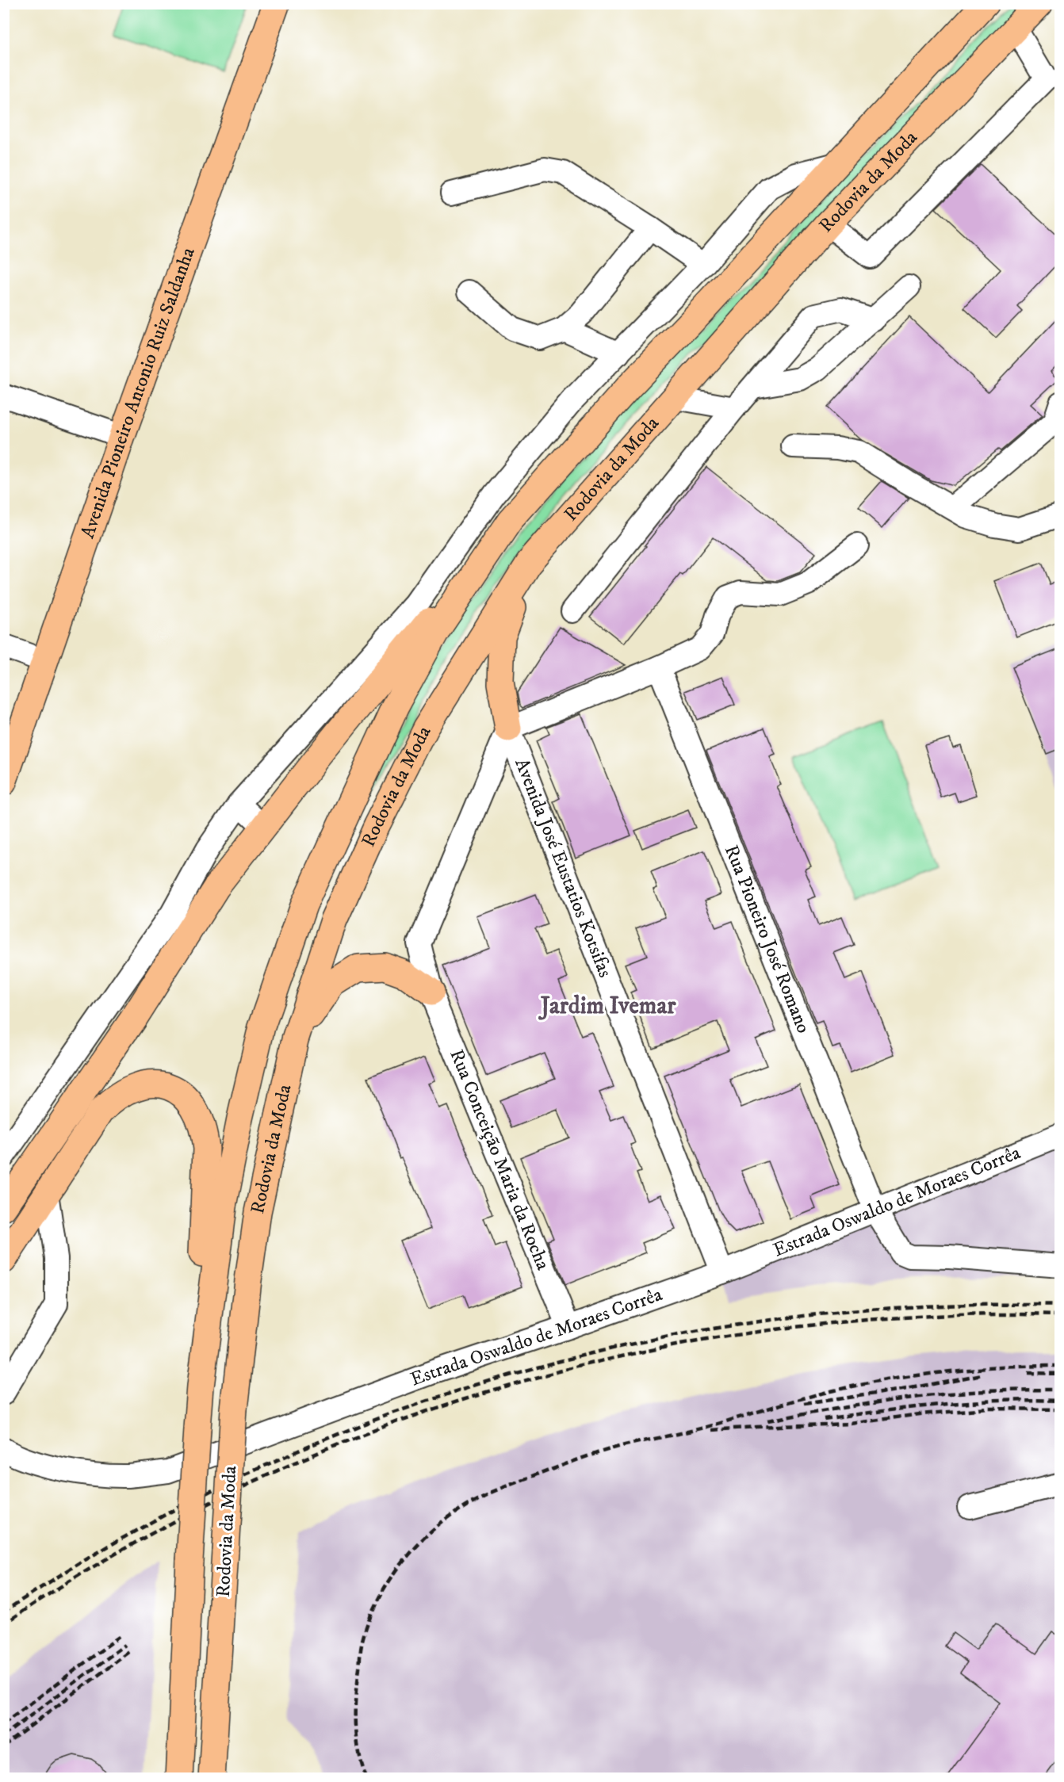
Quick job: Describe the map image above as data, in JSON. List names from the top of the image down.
{
  "streets": {
    "main road": ["Rodovia da Moda", "Avenida Pioneiro Antonio Ruiz Saldanha"],
    "street": [
      "Avenida José Eustatios Kotsifas",
      "Rua Pioneiro José Romano",
      "Rua Conceição Maria da Rocha",
      "Estrada Oswaldo de Moraes Corrêa"
    ]
  },
  "crossings": [
    ["Avenida José Eustatios Kotsifas", "Rua Conceição Maria da Rocha"],
    ["Avenida José Eustatios Kotsifas", "Estrada Oswaldo de Moraes Corrêa"],
    ["Rua Pioneiro José Romano", "Estrada Oswaldo de Moraes Corrêa"],
    ["Rua Conceição Maria da Rocha", "Estrada Oswaldo de Moraes Corrêa"]
  ],
  "districts": ["Jardim Ivemar"]
}
